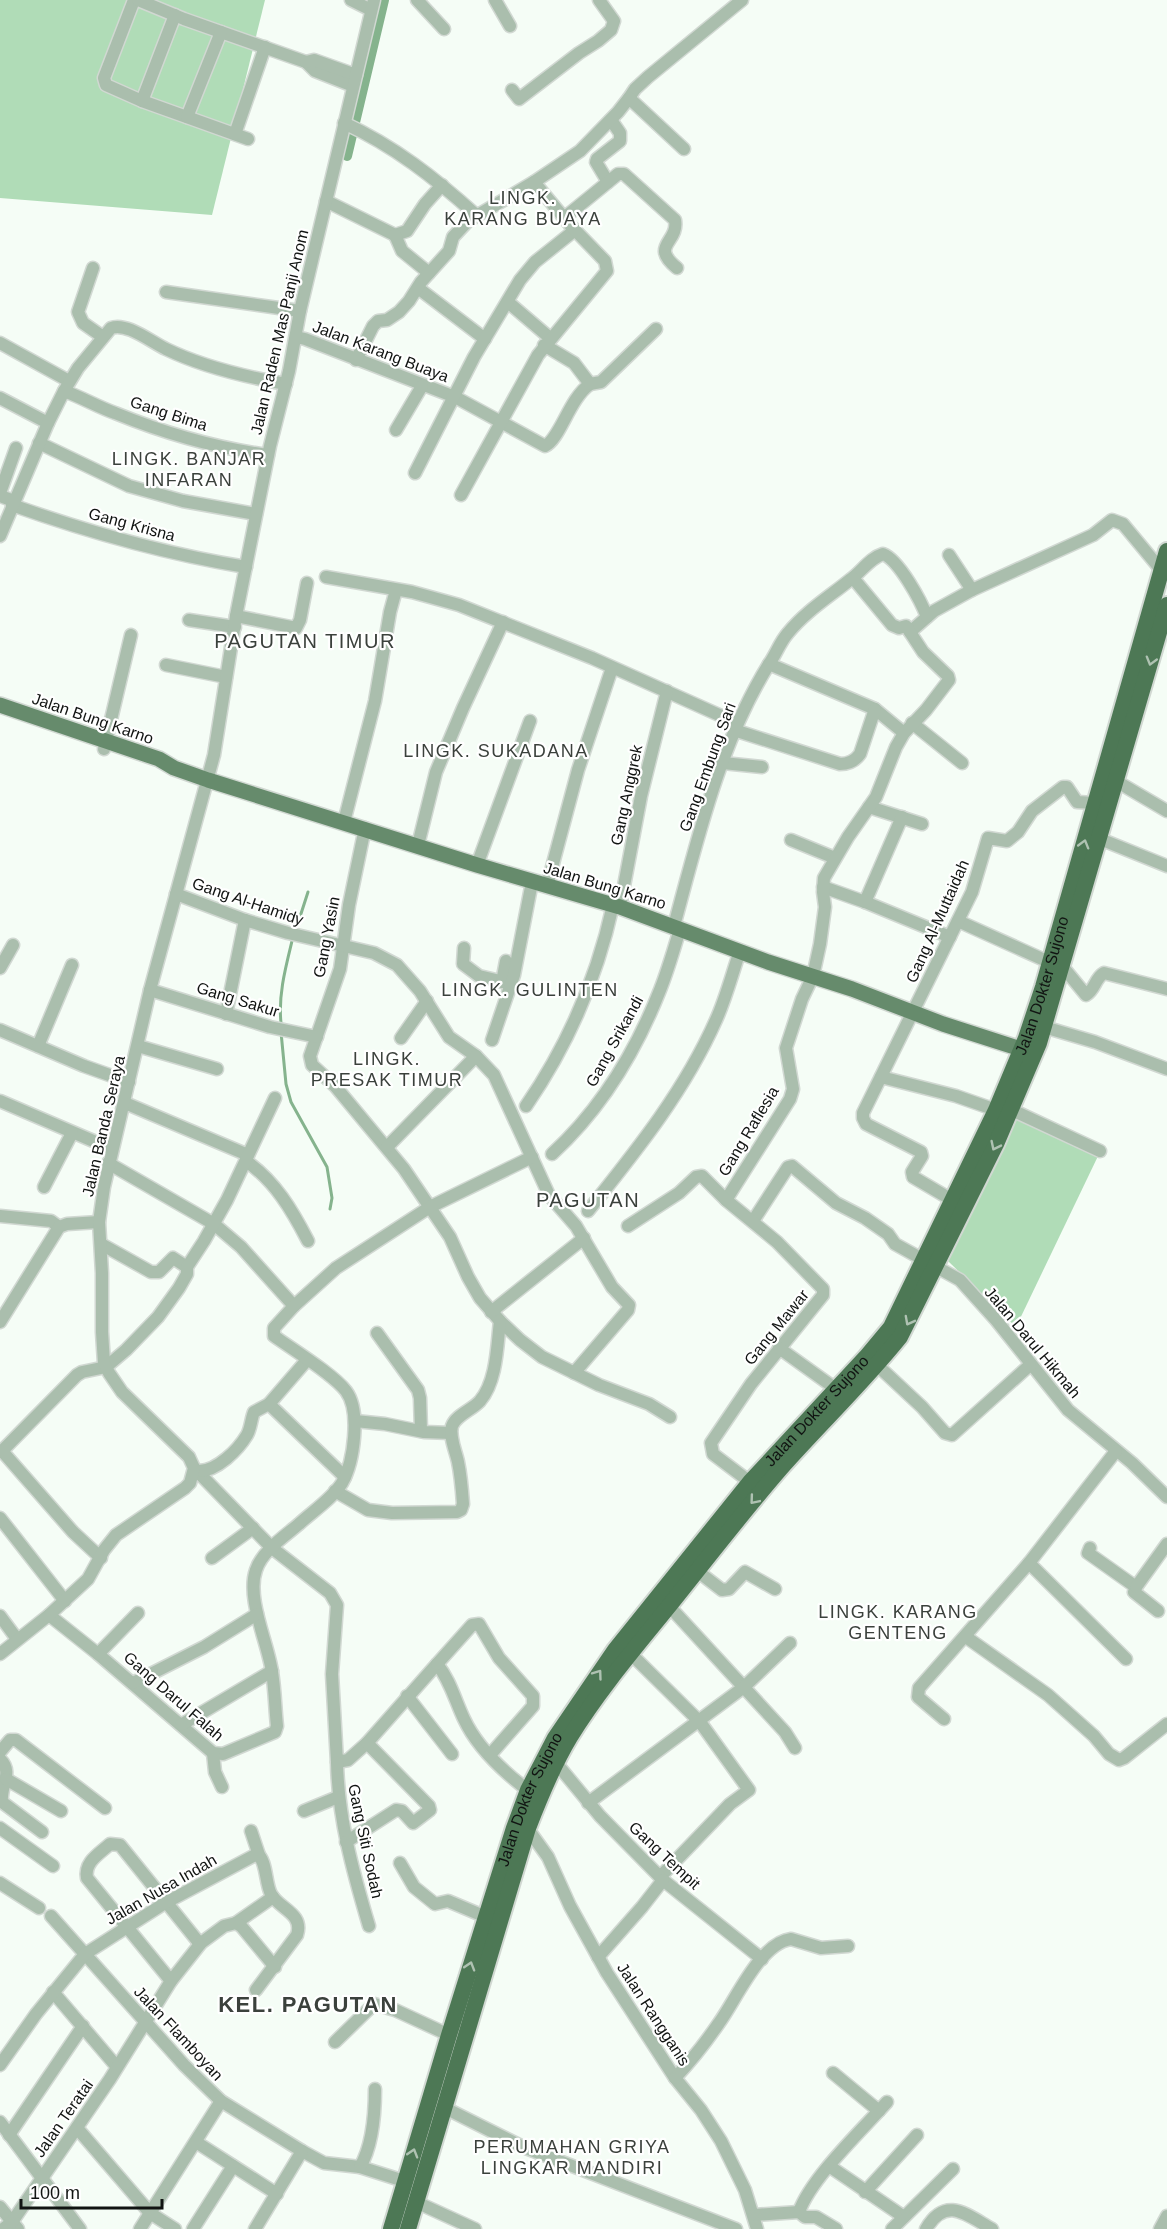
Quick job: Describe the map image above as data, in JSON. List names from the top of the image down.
{
  "streets": {
    "highway": ["Jalan Dokter Sujono"],
    "main road": ["Jalan Bung Karno"],
    "street": [
      "Jalan Raden Mas Panji Anom",
      "Jalan Karang Buaya",
      "Gang Bima",
      "Gang Krisna",
      "Gang Embung Sari",
      "Gang Anggrek",
      "Gang Al-Hamidy",
      "Gang Al-Muttaidah",
      "Gang Yasin",
      "Gang Sakur",
      "Gang Srikandi",
      "Jalan Banda Seraya",
      "Gang Raflesia",
      "Gang Mawar",
      "Jalan Darul Hikmah",
      "Gang Darul Falah",
      "Gang Siti Sodah",
      "Gang Tempit",
      "Jalan Nusa Indah",
      "Jalan Rangganis",
      "Jalan Flamboyan",
      "Jalan Teratai"
    ]
  },
  "crossings": [
    ["Jalan Raden Mas Panji Anom", "Jalan Karang Buaya"],
    ["Jalan Raden Mas Panji Anom", "Gang Bima"],
    ["Jalan Raden Mas Panji Anom", "Gang Krisna"],
    ["Jalan Raden Mas Panji Anom", "Jalan Bung Karno"],
    ["Jalan Raden Mas Panji Anom", "Jalan Banda Seraya"],
    ["Jalan Bung Karno", "Gang Embung Sari"],
    ["Jalan Bung Karno", "Gang Anggrek"],
    ["Jalan Bung Karno", "Gang Al-Muttaidah"],
    ["Jalan Bung Karno", "Gang Yasin"],
    ["Jalan Bung Karno", "Jalan Dokter Sujono"],
    ["Jalan Bung Karno", "Gang Srikandi"],
    ["Jalan Bung Karno", "Jalan Banda Seraya"],
    ["Jalan Bung Karno", "Gang Raflesia"],
    ["Gang Embung Sari", "Gang Srikandi"],
    ["Gang Al-Hamidy", "Gang Yasin"],
    ["Gang Al-Hamidy", "Jalan Banda Seraya"],
    ["Gang Al-Muttaidah", "Jalan Dokter Sujono"],
    ["Gang Yasin", "Gang Sakur"],
    ["Jalan Dokter Sujono", "Gang Mawar"],
    ["Jalan Dokter Sujono", "Jalan Darul Hikmah"],
    ["Jalan Dokter Sujono", "Jalan Rangganis"],
    ["Jalan Dokter Sujono", "Jalan Flamboyan"],
    ["Gang Sakur", "Jalan Banda Seraya"],
    ["Jalan Banda Seraya", "Gang Darul Falah"],
    ["Jalan Banda Seraya", "Gang Siti Sodah"],
    ["Gang Raflesia", "Gang Mawar"],
    ["Gang Mawar", "Jalan Darul Hikmah"],
    ["Jalan Nusa Indah", "Jalan Flamboyan"],
    ["Jalan Flamboyan", "Jalan Teratai"]
  ],
  "districts": [
    "LINGK. KARANG BUAYA",
    "LINGK. BANJAR INFARAN",
    "PAGUTAN TIMUR",
    "LINGK. SUKADANA",
    "LINGK. GULINTEN",
    "LINGK. PRESAK TIMUR",
    "PAGUTAN",
    "LINGK. KARANG GENTENG",
    "KEL. PAGUTAN",
    "PERUMAHAN GRIYA LINGKAR MANDIRI"
  ],
  "scale_bar": "100 m"
}
